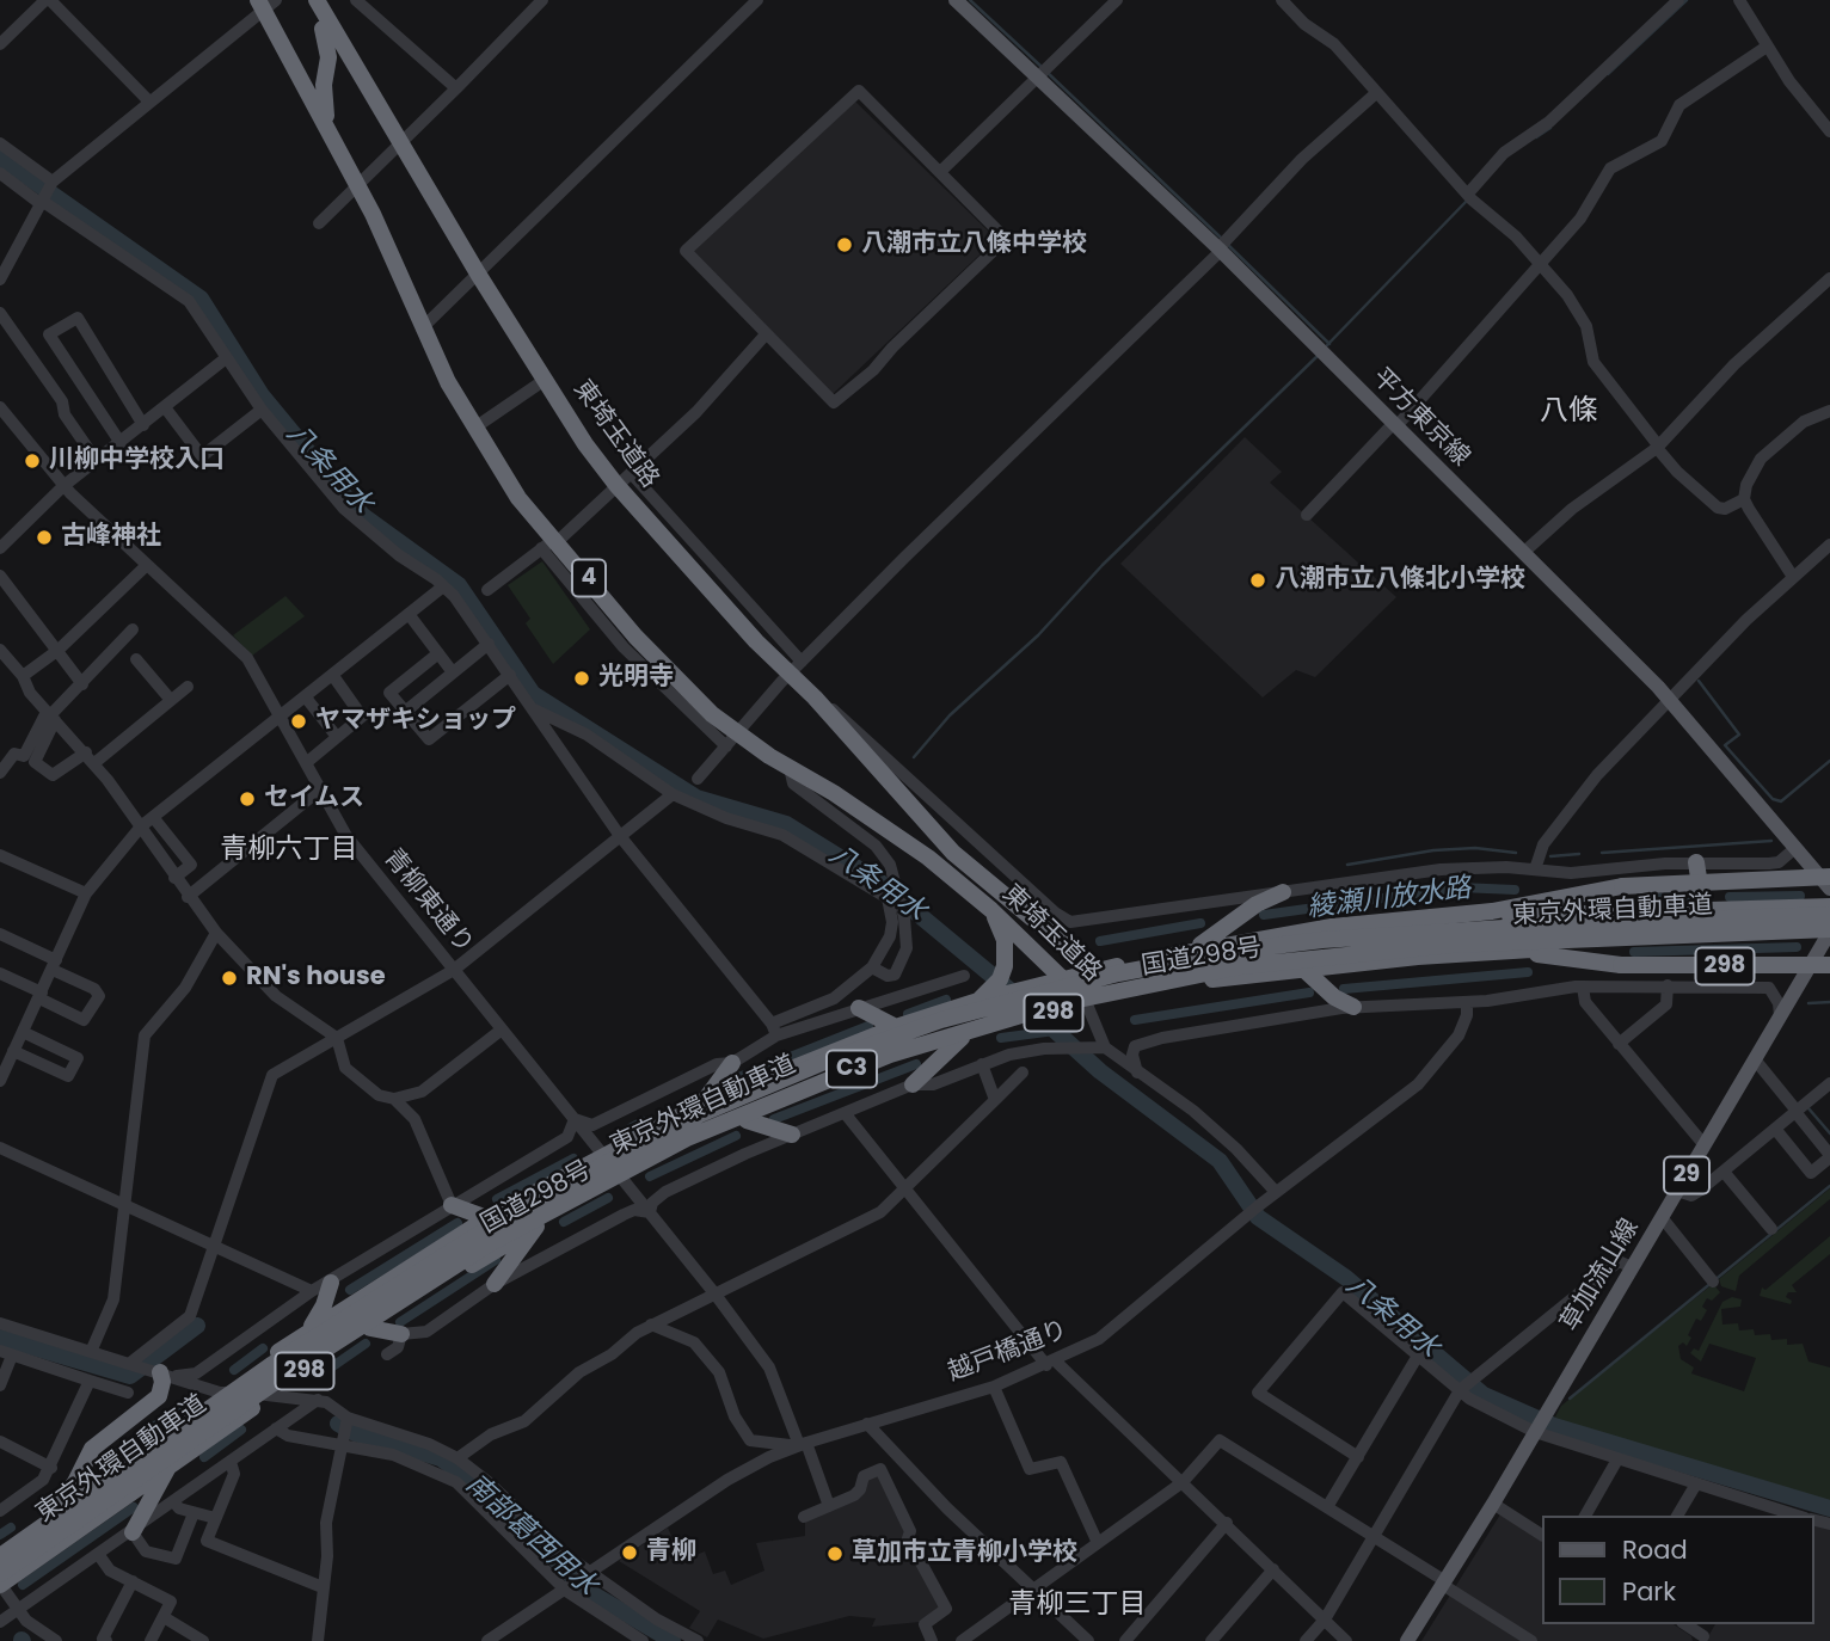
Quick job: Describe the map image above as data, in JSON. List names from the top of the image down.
{
  "streets": {
    "highway": [
      "東埼玉道路",
      "4",
      "東京外環自動車道",
      "国道298号",
      "298",
      "C3"
    ],
    "main road": ["平方東京線", "29", "草加流山線"],
    "street": ["青柳東通り", "越戸橋通り"]
  },
  "crossings": [
    ["東埼玉道路", "4"],
    ["東埼玉道路", "国道298号"],
    ["青柳東通り", "国道298号"],
    ["青柳東通り", "越戸橋通り"],
    ["東京外環自動車道", "国道298号"],
    ["東京外環自動車道", "草加流山線"],
    ["国道298号", "草加流山線"]
  ],
  "districts": ["八條", "青柳六丁目", "青柳三丁目"],
  "water": ["八条用水", "綾瀬川放水路", "南部葛西用水"],
  "places": [
    "八潮市立八條中学校",
    "川柳中学校入口",
    "古峰神社",
    "八潮市立八條北小学校",
    "光明寺",
    "ヤマザキショップ",
    "セイムス",
    "RN's house",
    "青柳",
    "草加市立青柳小学校"
  ],
  "legend": ["Road", "Park"]
}
